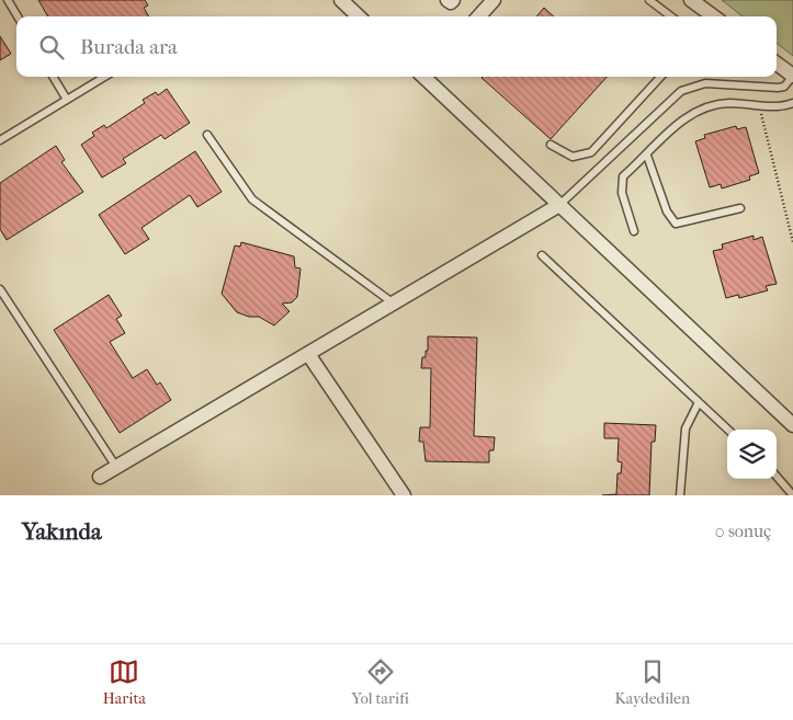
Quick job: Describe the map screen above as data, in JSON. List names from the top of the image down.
{
  "page": {
    "search": "Burada ara",
    "heading": ["Yakında", "0 sonuç"],
    "nav": ["Harita", "Yol tarifi", "Kaydedilen"]
  }
}
